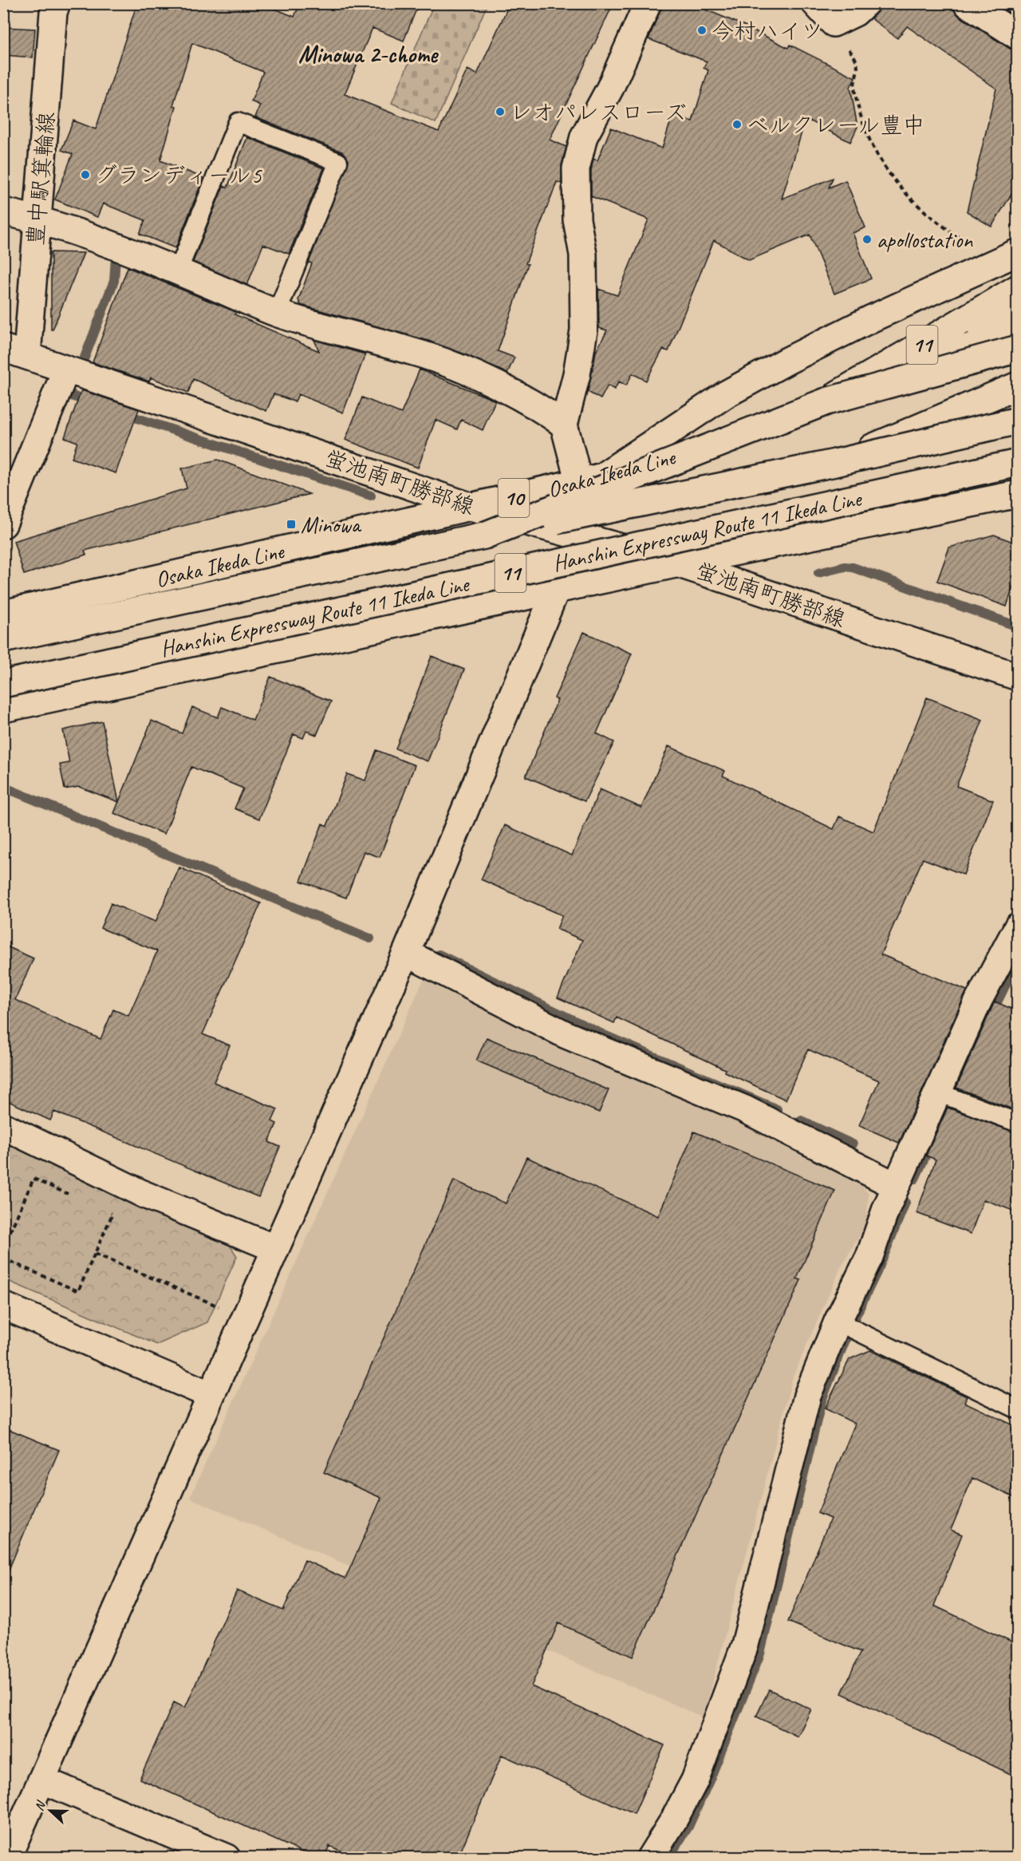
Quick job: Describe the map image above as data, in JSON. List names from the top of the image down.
{
  "streets": {
    "main road": [
      "豊中駅箕輪線",
      "11",
      "Osaka Ikeda Line",
      "蛍池南町勝部線",
      "10",
      "Hanshin Expressway Route 11 Ikeda Line"
    ]
  },
  "crossings": [
    ["豊中駅箕輪線", "蛍池南町勝部線"],
    ["11", "Hanshin Expressway Route 11 Ikeda Line"],
    ["Osaka Ikeda Line", "蛍池南町勝部線"]
  ],
  "districts": ["Minowa 2-chome"],
  "places": {
    "other": [
      "今村ハイツ",
      "レオパレスローズ",
      "ベルクレール豊中",
      "グランディール5",
      "apollostation"
    ],
    "transit": ["Minowa"]
  },
  "north": "left"
}
